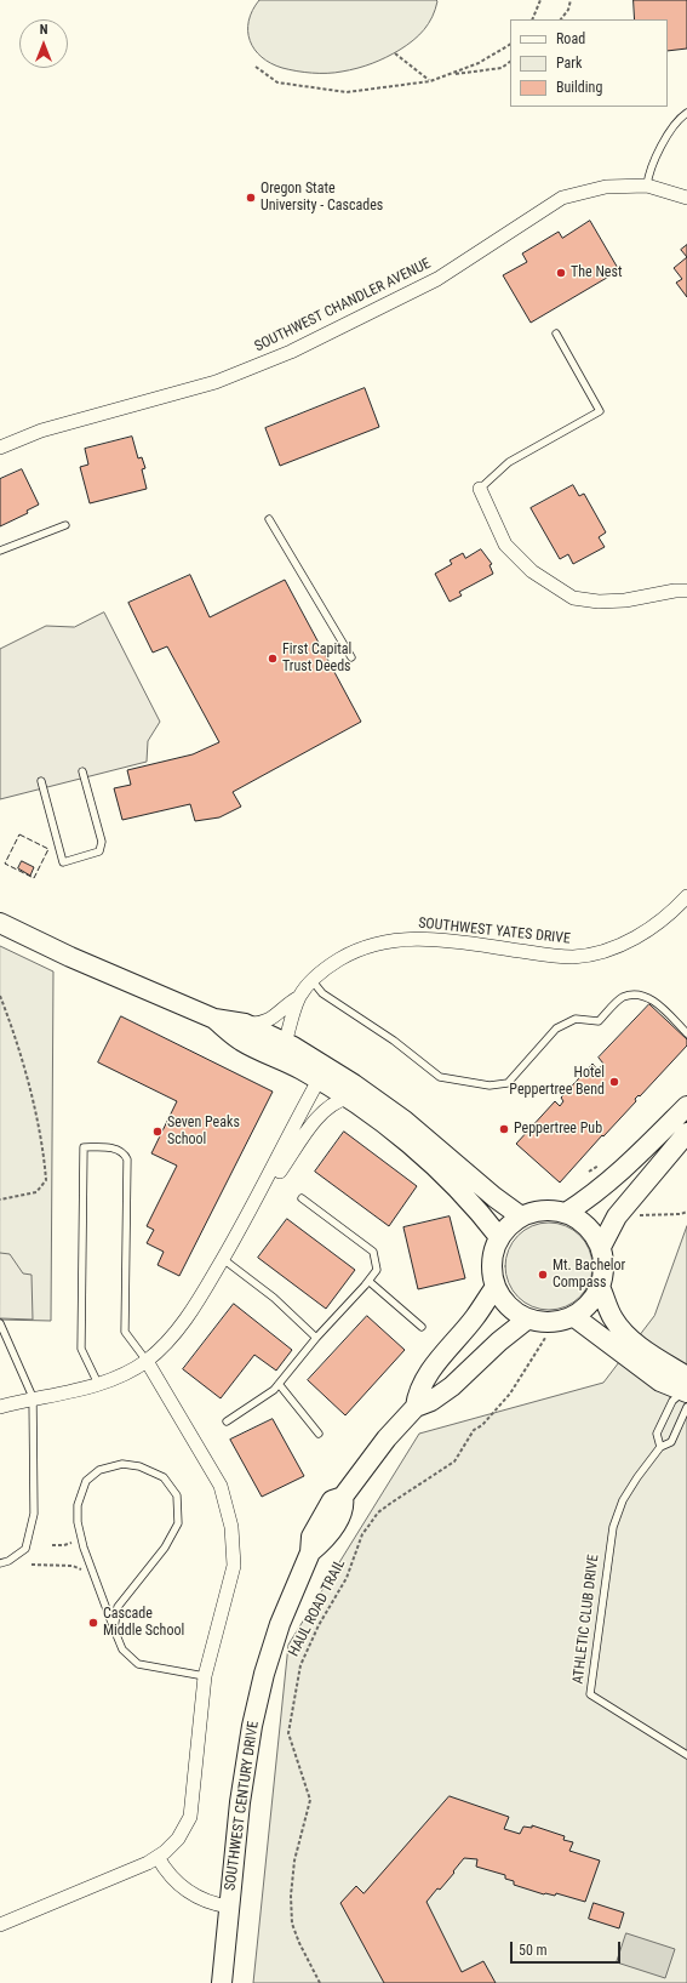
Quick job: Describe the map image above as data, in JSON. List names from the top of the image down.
{
  "streets": {
    "main road": ["SOUTHWEST CENTURY DRIVE"],
    "street": ["SOUTHWEST CHANDLER AVENUE", "SOUTHWEST YATES DRIVE"],
    "lane": ["ATHLETIC CLUB DRIVE"],
    "path": ["HAUL ROAD TRAIL"]
  },
  "places": [
    "Oregon State University - Cascades",
    "The Nest",
    "First Capital Trust Deeds",
    "Hotel Peppertree Bend",
    "Peppertree Pub",
    "Seven Peaks School",
    "Mt. Bachelor Compass",
    "Cascade Middle School"
  ],
  "legend": ["Road", "Park", "Building"],
  "scale_bar": "50 m",
  "north": "top"
}
